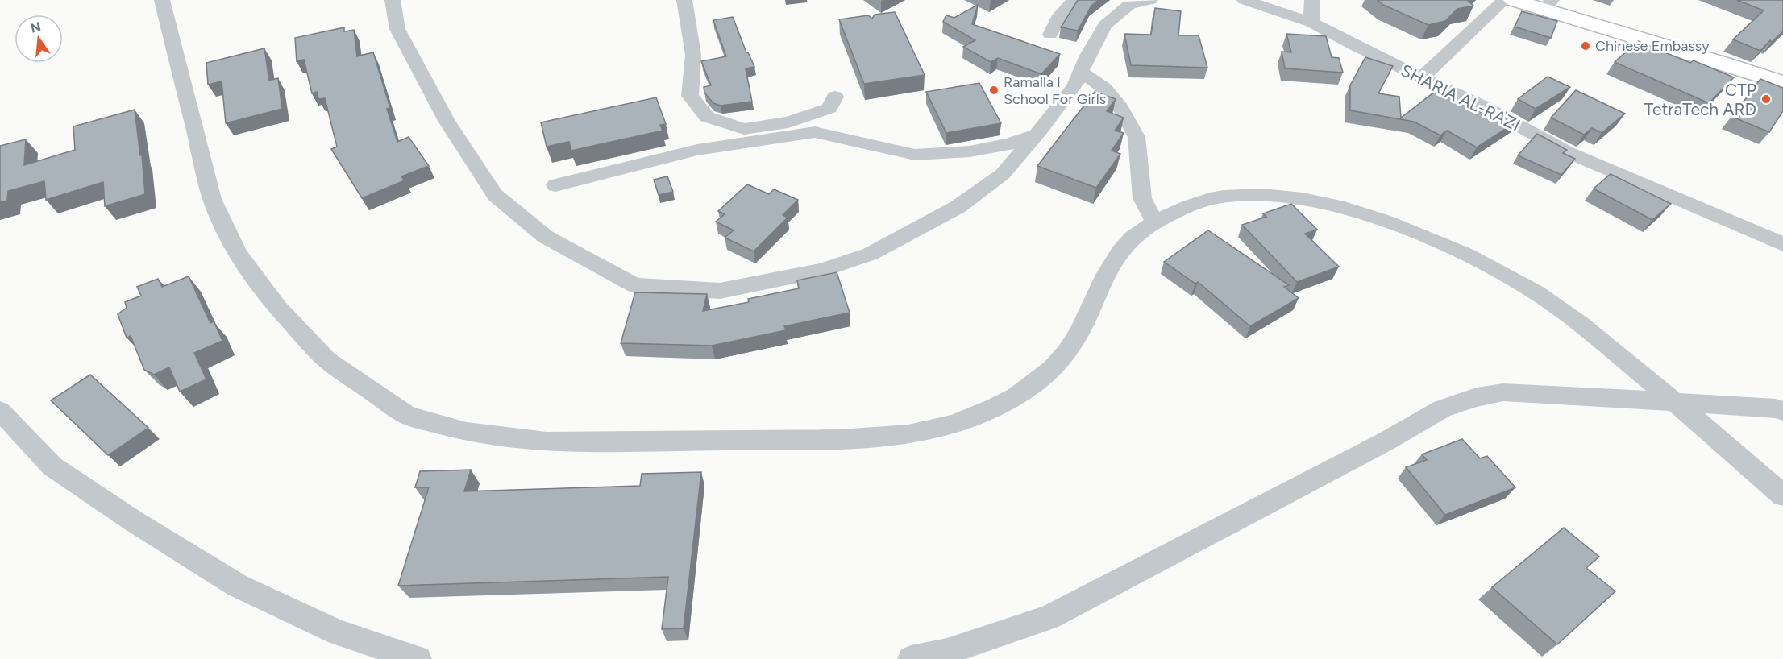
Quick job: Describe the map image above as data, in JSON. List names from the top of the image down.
{
  "streets": {
    "street": ["SHARIA AL-RAZI"]
  },
  "places": ["Chinese Embassy", "Ramalla l School For Girls", "CTP TetraTech ARD"],
  "north": "top"
}
